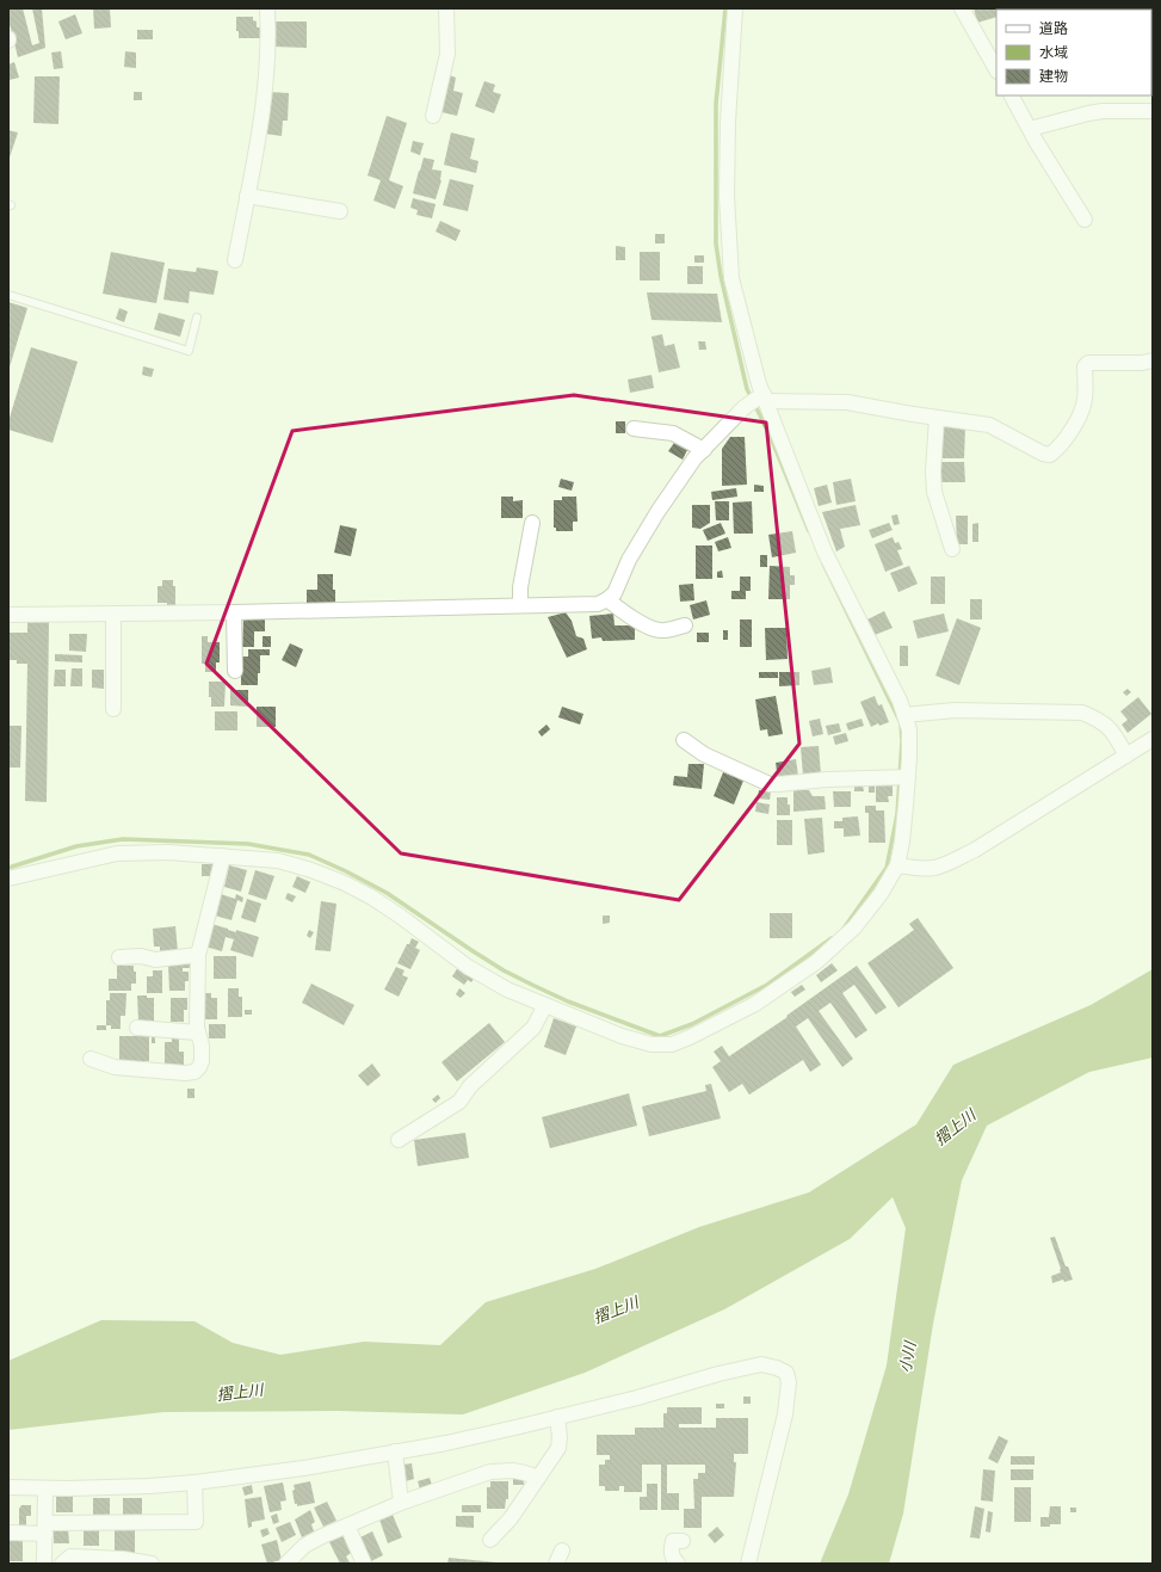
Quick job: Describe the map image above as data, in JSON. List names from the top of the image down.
{
  "water": ["摺上川", "小川"],
  "legend": ["道路", "水域", "建物"]
}
